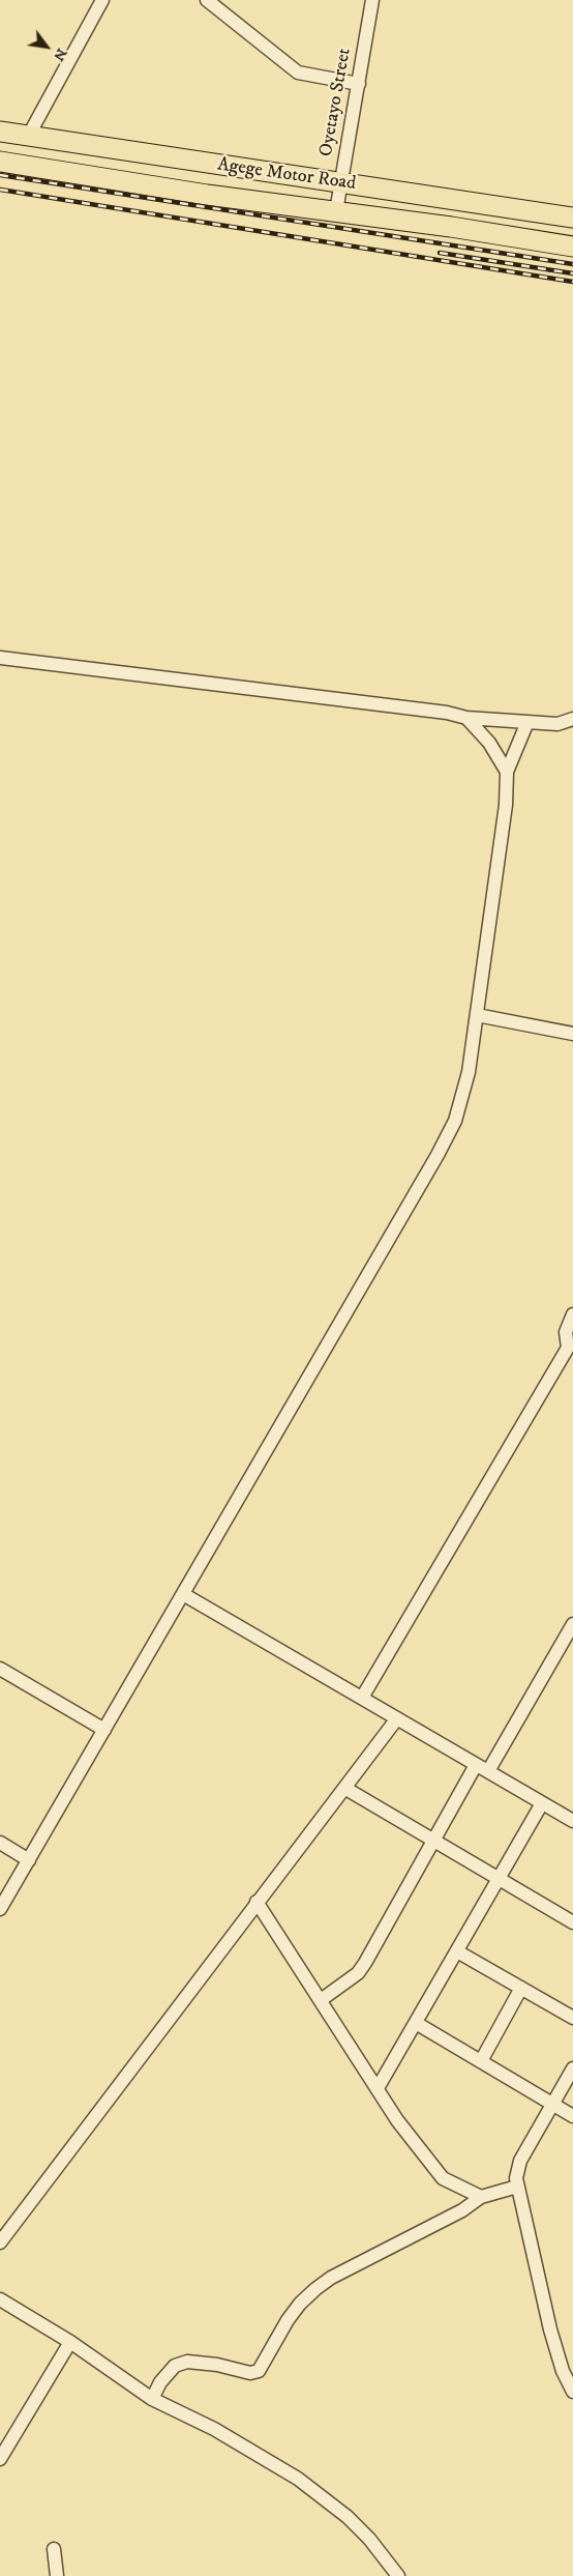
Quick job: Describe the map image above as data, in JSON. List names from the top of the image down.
{
  "streets": {
    "highway": ["Agege Motor Road"],
    "street": ["Oyetayo Street"]
  },
  "crossings": [
    ["Oyetayo Street", "Agege Motor Road"]
  ],
  "north": "bottom right"
}
